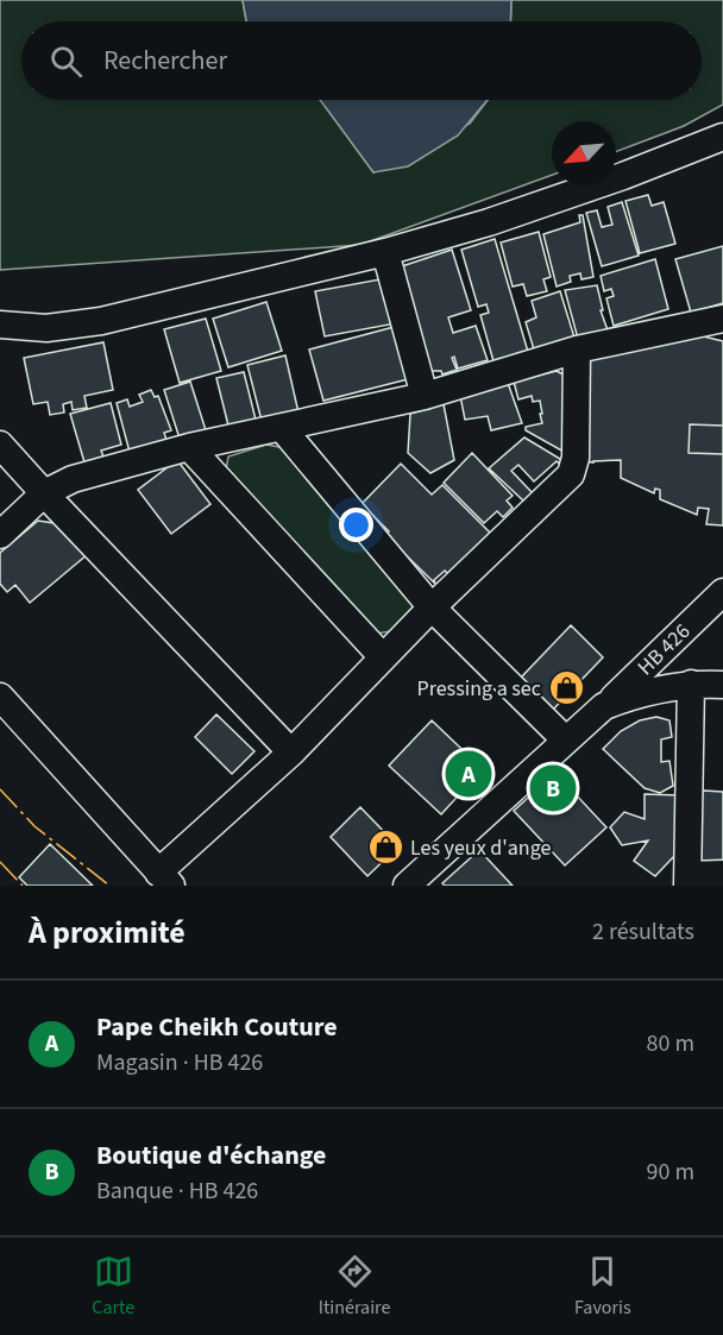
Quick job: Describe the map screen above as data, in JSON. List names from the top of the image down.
{
  "streets": {
    "street": ["HB 426"]
  },
  "places": {
    "shop": ["Pressing a sec", "Les yeux d'ange"]
  },
  "north": "bottom left",
  "page": {
    "search": "Rechercher",
    "pins": ["A", "B"],
    "heading": ["À proximité", "2 résultats"],
    "list": [
      {
        "mark": "A",
        "name": "Pape Cheikh Couture",
        "note": "Magasin · HB 426",
        "value": "80 m"
      },
      {
        "mark": "B",
        "name": "Boutique d'échange",
        "note": "Banque · HB 426",
        "value": "90 m"
      }
    ],
    "nav": ["Carte", "Itinéraire", "Favoris"]
  }
}
